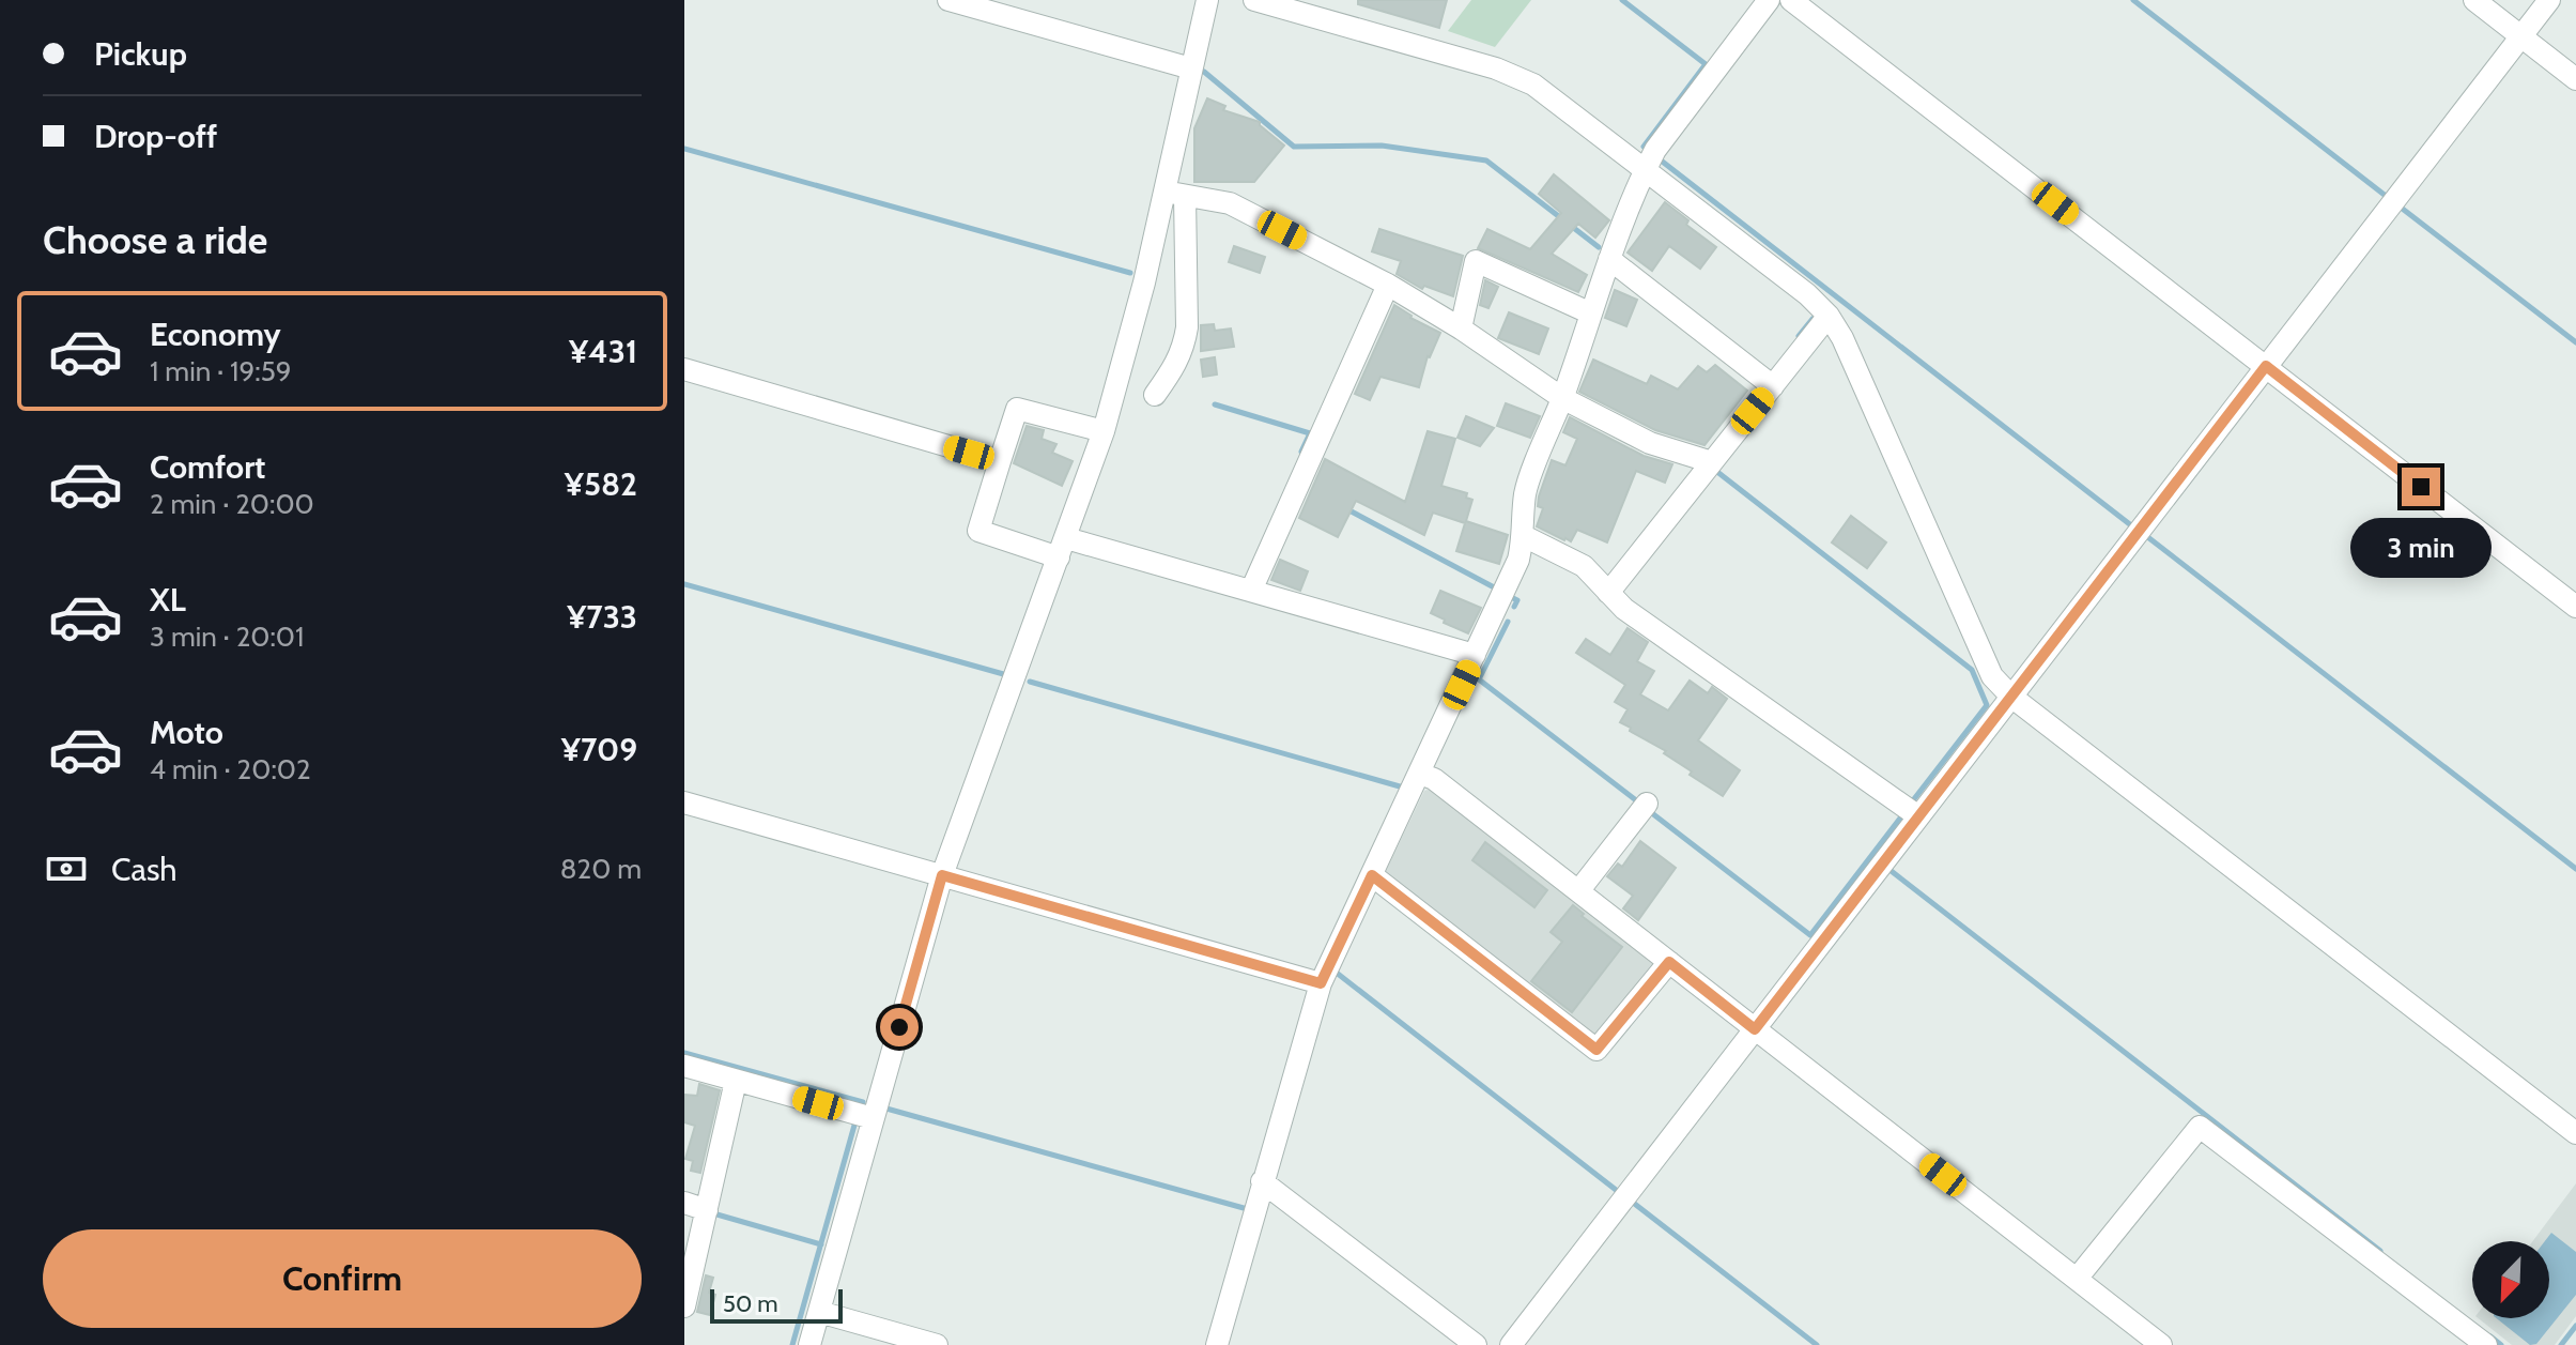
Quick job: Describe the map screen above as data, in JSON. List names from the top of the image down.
{
  "scale_bar": "50 m",
  "north": "bottom left",
  "page": {
    "banner": ["Pickup", "Drop-off"],
    "heading": "Choose a ride",
    "list": [
      {
        "name": "Economy",
        "note": "1 min · 19:59",
        "value": "¥431"
      },
      {
        "name": "Comfort",
        "note": "2 min · 20:00",
        "value": "¥582"
      },
      {
        "name": "XL",
        "note": "3 min · 20:01",
        "value": "¥733"
      },
      {
        "name": "Moto",
        "note": "4 min · 20:02",
        "value": "¥709"
      }
    ],
    "bubble": "3 min",
    "pay": ["Cash", "820 m"],
    "buttons": "Confirm",
    "scale": "50 m"
  }
}
